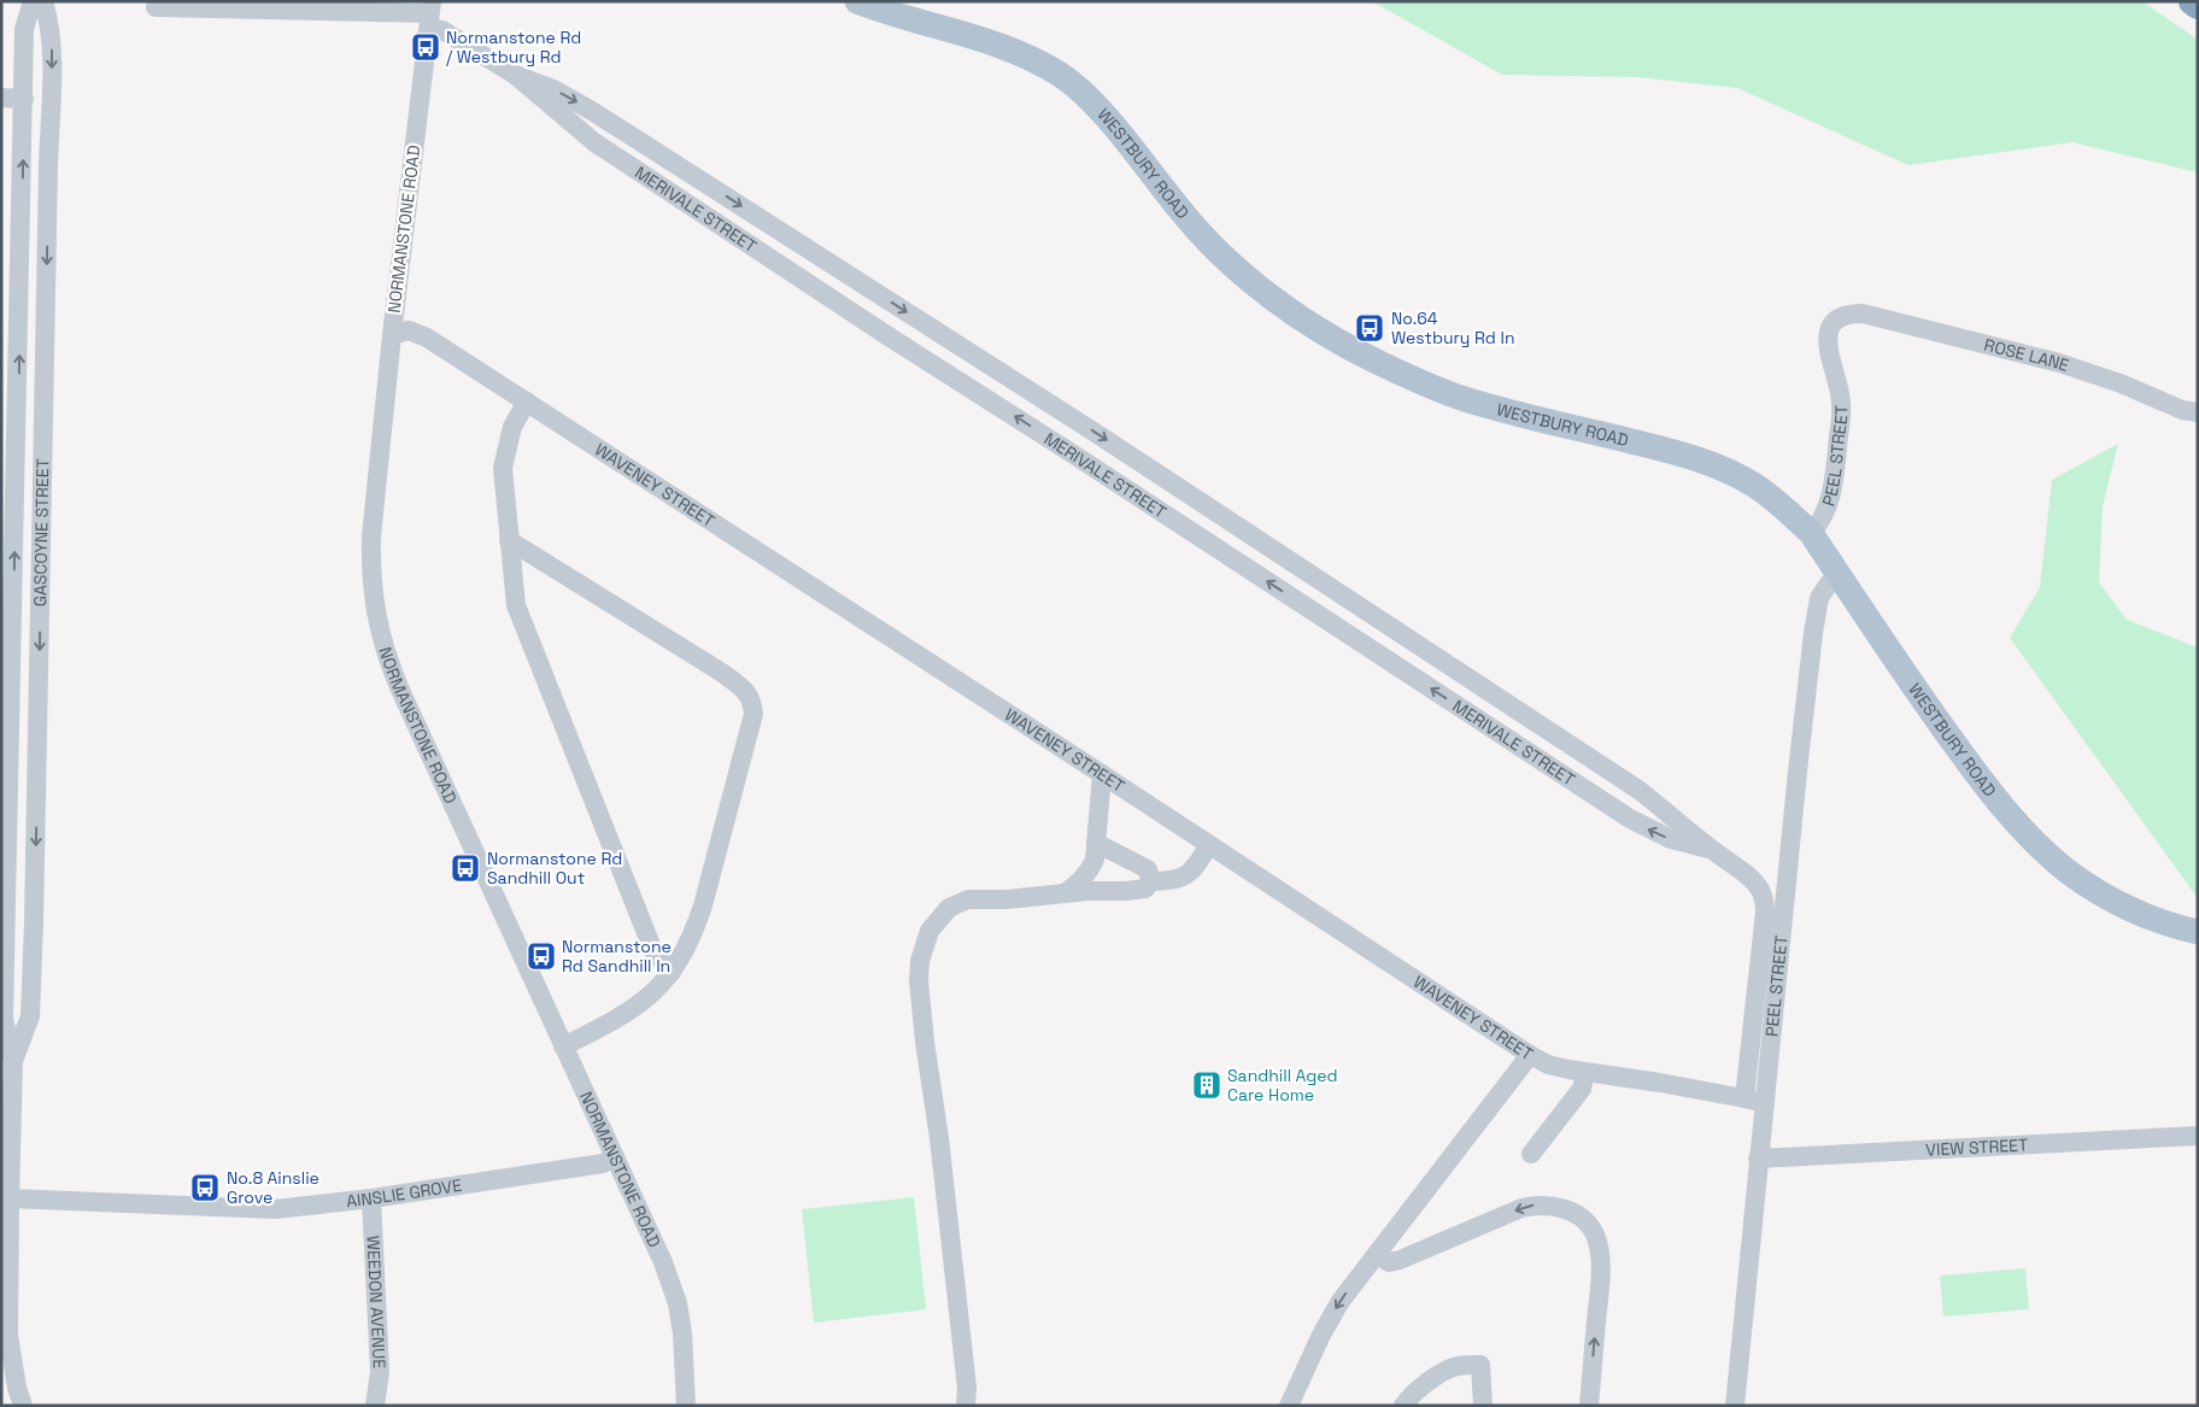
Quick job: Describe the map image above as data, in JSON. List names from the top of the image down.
{
  "streets": {
    "main road": ["WESTBURY ROAD"],
    "street": [
      "MERIVALE STREET",
      "NORMANSTONE ROAD",
      "ROSE LANE",
      "PEEL STREET",
      "WAVENEY STREET",
      "GASCOYNE STREET",
      "VIEW STREET",
      "AINSLIE GROVE",
      "WEEDON AVENUE"
    ]
  },
  "crossings": [
    ["WESTBURY ROAD", "PEEL STREET"],
    ["MERIVALE STREET", "NORMANSTONE ROAD"],
    ["MERIVALE STREET", "WAVENEY STREET"],
    ["NORMANSTONE ROAD", "WAVENEY STREET"],
    ["NORMANSTONE ROAD", "AINSLIE GROVE"],
    ["ROSE LANE", "PEEL STREET"],
    ["PEEL STREET", "WAVENEY STREET"],
    ["PEEL STREET", "VIEW STREET"],
    ["GASCOYNE STREET", "AINSLIE GROVE"],
    ["AINSLIE GROVE", "WEEDON AVENUE"]
  ],
  "places": {
    "bus stop": [
      "Normanstone Rd / Westbury Rd",
      "No.64 Westbury Rd In",
      "Normanstone Rd Sandhill Out",
      "Normanstone Rd Sandhill In",
      "No.8 Ainslie Grove"
    ],
    "building": ["Sandhill Aged Care Home"]
  }
}
